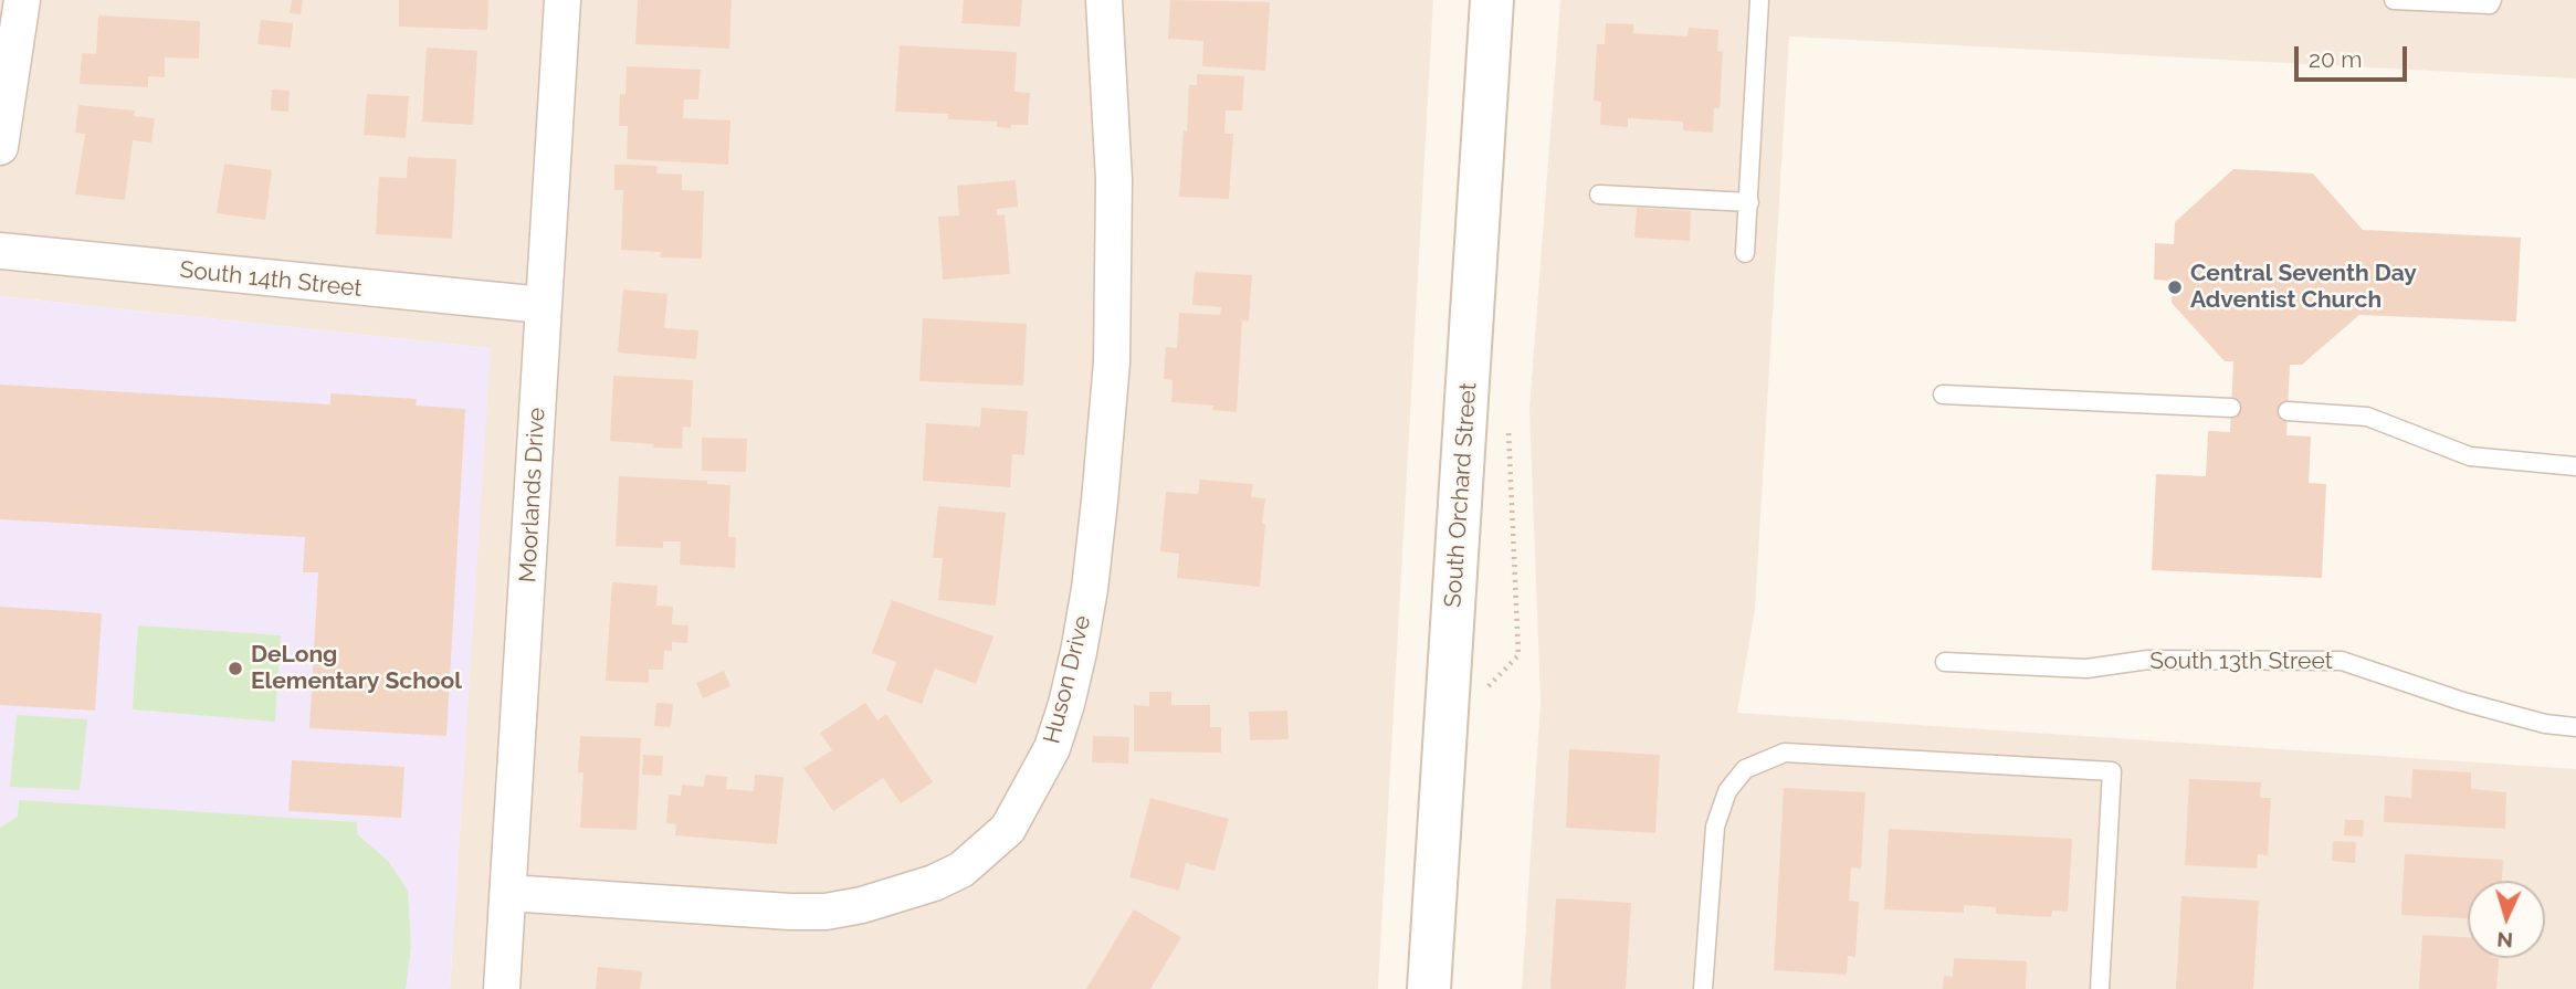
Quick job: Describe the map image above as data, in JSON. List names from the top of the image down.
{
  "streets": {
    "street": [
      "South 14th Street",
      "Moorlands Drive",
      "South Orchard Street",
      "Huson Drive"
    ],
    "lane": ["South 13th Street"]
  },
  "crossings": [
    ["South 14th Street", "Moorlands Drive"],
    ["Moorlands Drive", "Huson Drive"]
  ],
  "places": ["Central Seventh Day Adventist Church", "DeLong Elementary School"],
  "scale_bar": "20 m",
  "north": "bottom"
}
